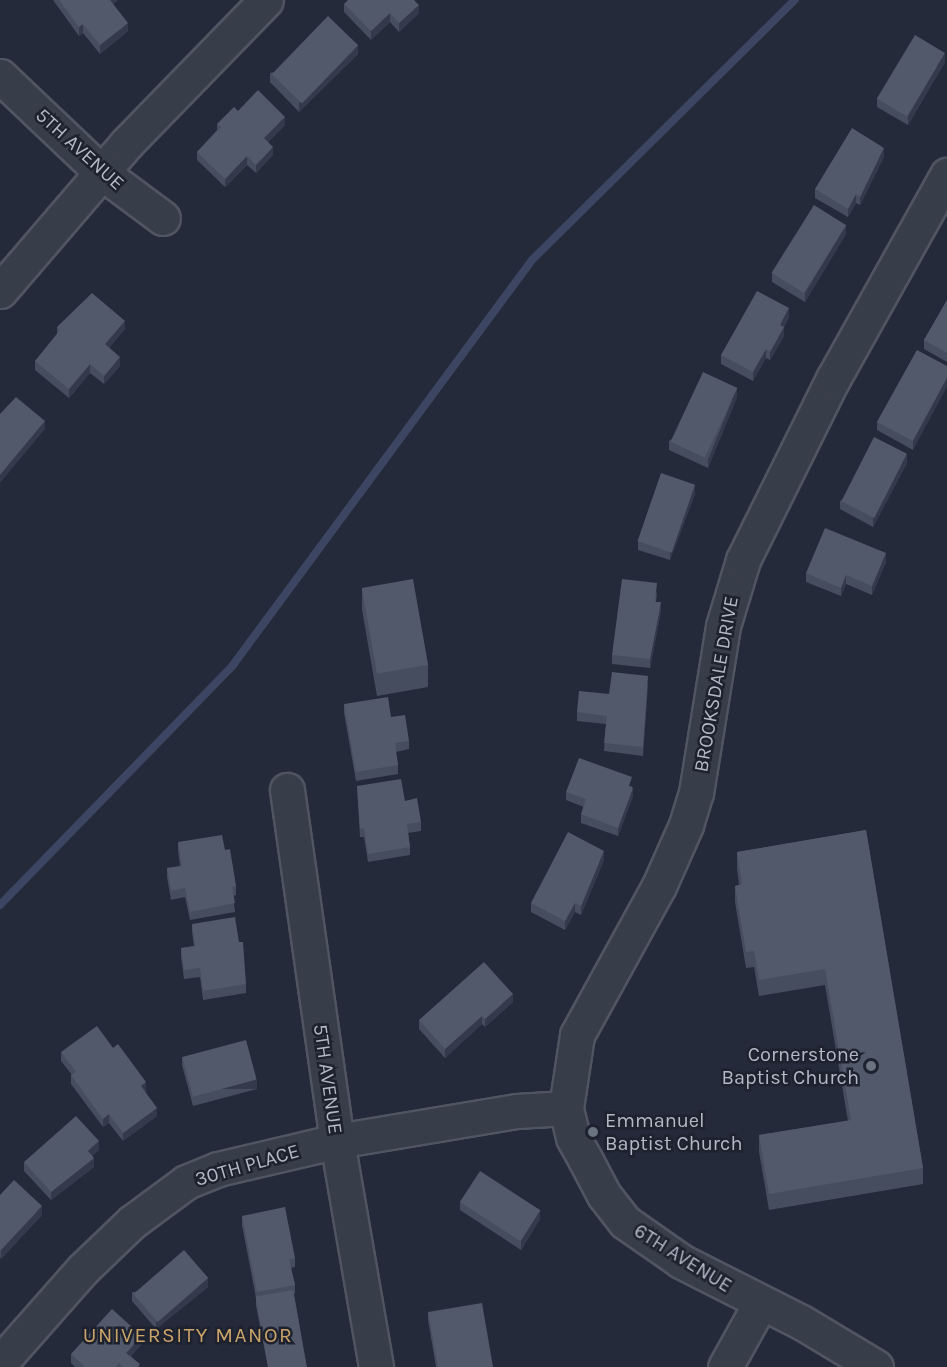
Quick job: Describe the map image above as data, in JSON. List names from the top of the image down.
{
  "streets": {
    "street": [
      "5TH AVENUE",
      "BROOKSDALE DRIVE",
      "30TH PLACE",
      "6TH AVENUE"
    ]
  },
  "crossings": [
    ["5TH AVENUE", "30TH PLACE"],
    ["BROOKSDALE DRIVE", "30TH PLACE"],
    ["BROOKSDALE DRIVE", "6TH AVENUE"],
    ["30TH PLACE", "6TH AVENUE"]
  ],
  "districts": ["UNIVERSITY MANOR"],
  "places": ["Cornerstone Baptist Church", "Emmanuel Baptist Church"]
}
